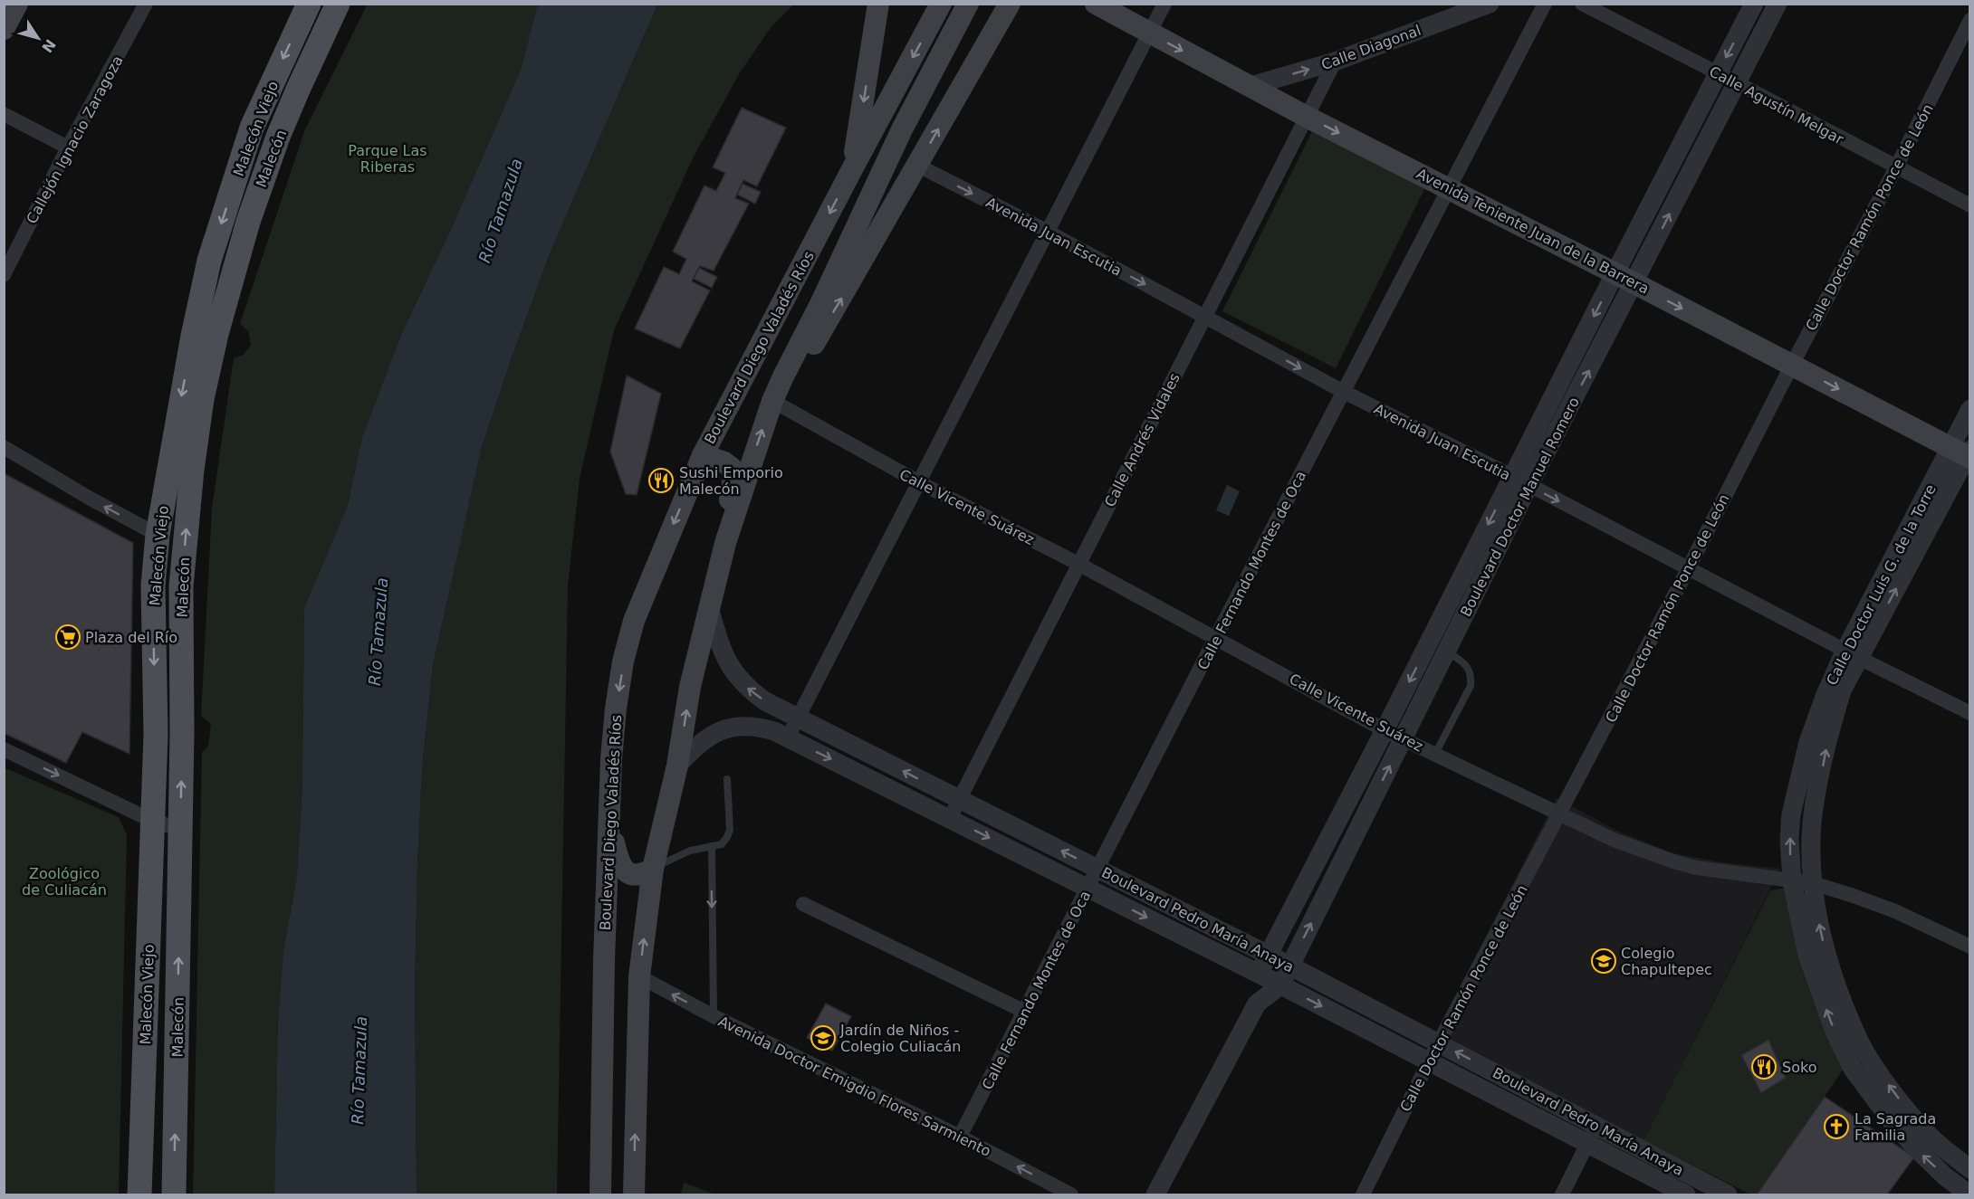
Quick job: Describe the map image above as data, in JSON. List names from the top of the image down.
{
  "streets": {
    "main road": [
      "Malecón Viejo",
      "Malecón",
      "Avenida Teniente Juan de la Barrera",
      "Boulevard Diego Valadés Ríos"
    ],
    "street": [
      "Calle Diagonal",
      "Calle Agustín Melgar",
      "Callejón Ignacio Zaragoza",
      "Calle Doctor Ramón Ponce de León",
      "Avenida Juan Escutia",
      "Calle Andrés Vidales",
      "Calle Vicente Suárez",
      "Boulevard Doctor Manuel Romero",
      "Calle Fernando Montes de Oca",
      "Calle Doctor Luis G. de la Torre",
      "Boulevard Pedro María Anaya",
      "Avenida Doctor Emigdio Flores Sarmiento"
    ]
  },
  "crossings": [
    ["Calle Diagonal", "Avenida Teniente Juan de la Barrera"],
    ["Calle Diagonal", "Calle Andrés Vidales"],
    ["Calle Agustín Melgar", "Calle Doctor Ramón Ponce de León"],
    ["Calle Agustín Melgar", "Boulevard Doctor Manuel Romero"],
    ["Calle Doctor Ramón Ponce de León", "Avenida Teniente Juan de la Barrera"],
    ["Calle Doctor Ramón Ponce de León", "Avenida Juan Escutia"],
    ["Calle Doctor Ramón Ponce de León", "Calle Vicente Suárez"],
    ["Calle Doctor Ramón Ponce de León", "Boulevard Pedro María Anaya"],
    ["Avenida Teniente Juan de la Barrera", "Calle Andrés Vidales"],
    ["Avenida Teniente Juan de la Barrera", "Boulevard Doctor Manuel Romero"],
    ["Avenida Teniente Juan de la Barrera", "Calle Fernando Montes de Oca"],
    ["Avenida Teniente Juan de la Barrera", "Calle Doctor Luis G. de la Torre"],
    ["Avenida Juan Escutia", "Calle Andrés Vidales"],
    ["Avenida Juan Escutia", "Boulevard Doctor Manuel Romero"],
    ["Avenida Juan Escutia", "Calle Fernando Montes de Oca"],
    ["Avenida Juan Escutia", "Calle Doctor Luis G. de la Torre"],
    ["Calle Andrés Vidales", "Calle Vicente Suárez"],
    ["Calle Andrés Vidales", "Boulevard Pedro María Anaya"],
    ["Calle Vicente Suárez", "Boulevard Doctor Manuel Romero"],
    ["Calle Vicente Suárez", "Calle Fernando Montes de Oca"],
    ["Calle Vicente Suárez", "Calle Doctor Luis G. de la Torre"],
    ["Boulevard Doctor Manuel Romero", "Boulevard Pedro María Anaya"],
    ["Calle Fernando Montes de Oca", "Boulevard Pedro María Anaya"],
    ["Calle Fernando Montes de Oca", "Avenida Doctor Emigdio Flores Sarmiento"]
  ],
  "one_way": [
    "Malecón Viejo",
    "Malecón",
    "Avenida Teniente Juan de la Barrera",
    "Avenida Juan Escutia",
    "Calle Doctor Luis G. de la Torre",
    "Avenida Doctor Emigdio Flores Sarmiento"
  ],
  "water": ["Río Tamazula"],
  "parks": ["Parque Las Riberas", "Zoológico de Culiacán"],
  "places": {
    "restaurant": ["Sushi Emporio Malecón", "Soko"],
    "supermarket": ["Plaza del Río"],
    "school or university": ["Colegio Chapultepec", "Jardín de Niños - Colegio Culiacán"],
    "church": ["La Sagrada Familia"]
  },
  "north": "bottom right"
}
